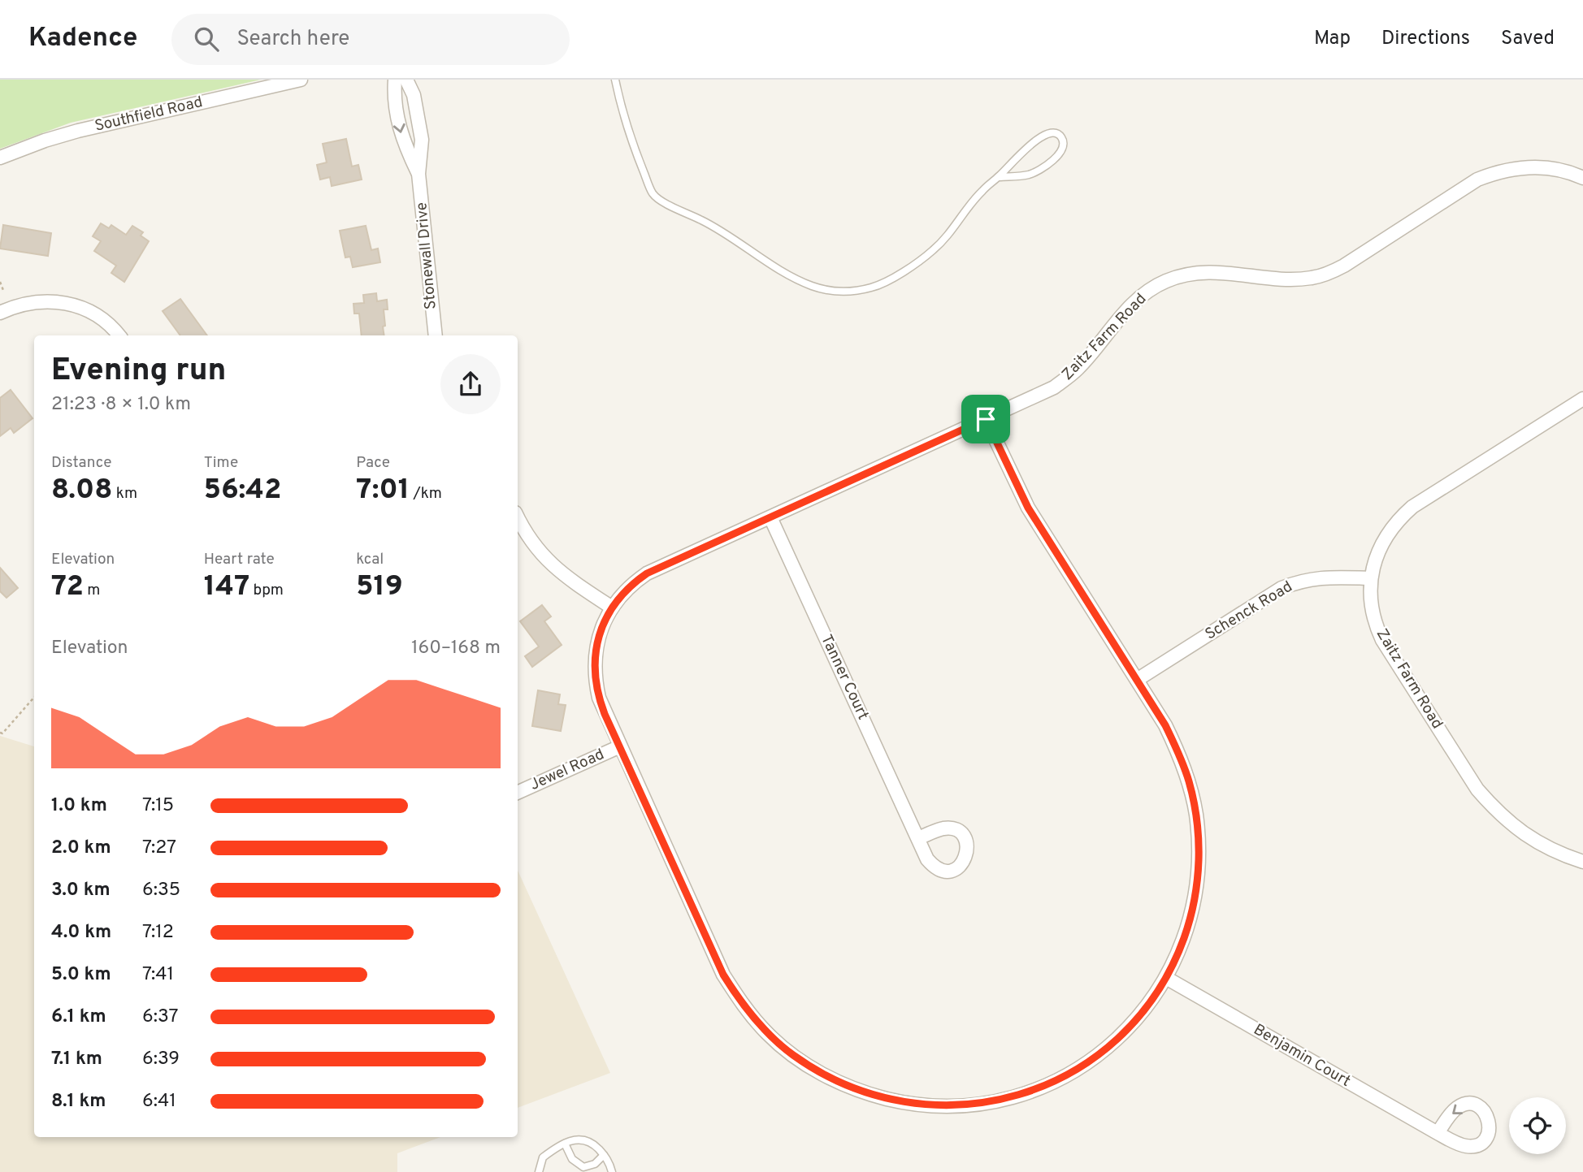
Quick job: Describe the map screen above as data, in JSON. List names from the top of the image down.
{
  "streets": {
    "street": [
      "Southfield Road",
      "Stonewall Drive",
      "Zaitz Farm Road",
      "Schenck Road",
      "Tanner Court",
      "Jewel Road",
      "Benjamin Court"
    ]
  },
  "crossings": [
    ["Zaitz Farm Road", "Schenck Road"],
    ["Zaitz Farm Road", "Tanner Court"],
    ["Zaitz Farm Road", "Jewel Road"],
    ["Zaitz Farm Road", "Benjamin Court"]
  ],
  "page": {
    "header": "Kadence",
    "search": "Search here",
    "nav": ["Map", "Directions", "Saved"],
    "heading": ["Evening run", "21:23 · 8 × 1.0 km"],
    "stats": [
      ["Distance", "8.08 km"],
      ["Time", "56:42"],
      ["Pace", "7:01 /km"],
      ["Elevation", "72 m"],
      ["Heart rate", "147 bpm"],
      ["kcal", "519"]
    ],
    "chart": ["Elevation", "160–168 m"],
    "list": [
      {
        "name": "1.0 km",
        "note": "7:15"
      },
      {
        "name": "2.0 km",
        "note": "7:27"
      },
      {
        "name": "3.0 km",
        "note": "6:35"
      },
      {
        "name": "4.0 km",
        "note": "7:12"
      },
      {
        "name": "5.0 km",
        "note": "7:41"
      },
      {
        "name": "6.1 km",
        "note": "6:37"
      },
      {
        "name": "7.1 km",
        "note": "6:39"
      },
      {
        "name": "8.1 km",
        "note": "6:41"
      }
    ]
  }
}
